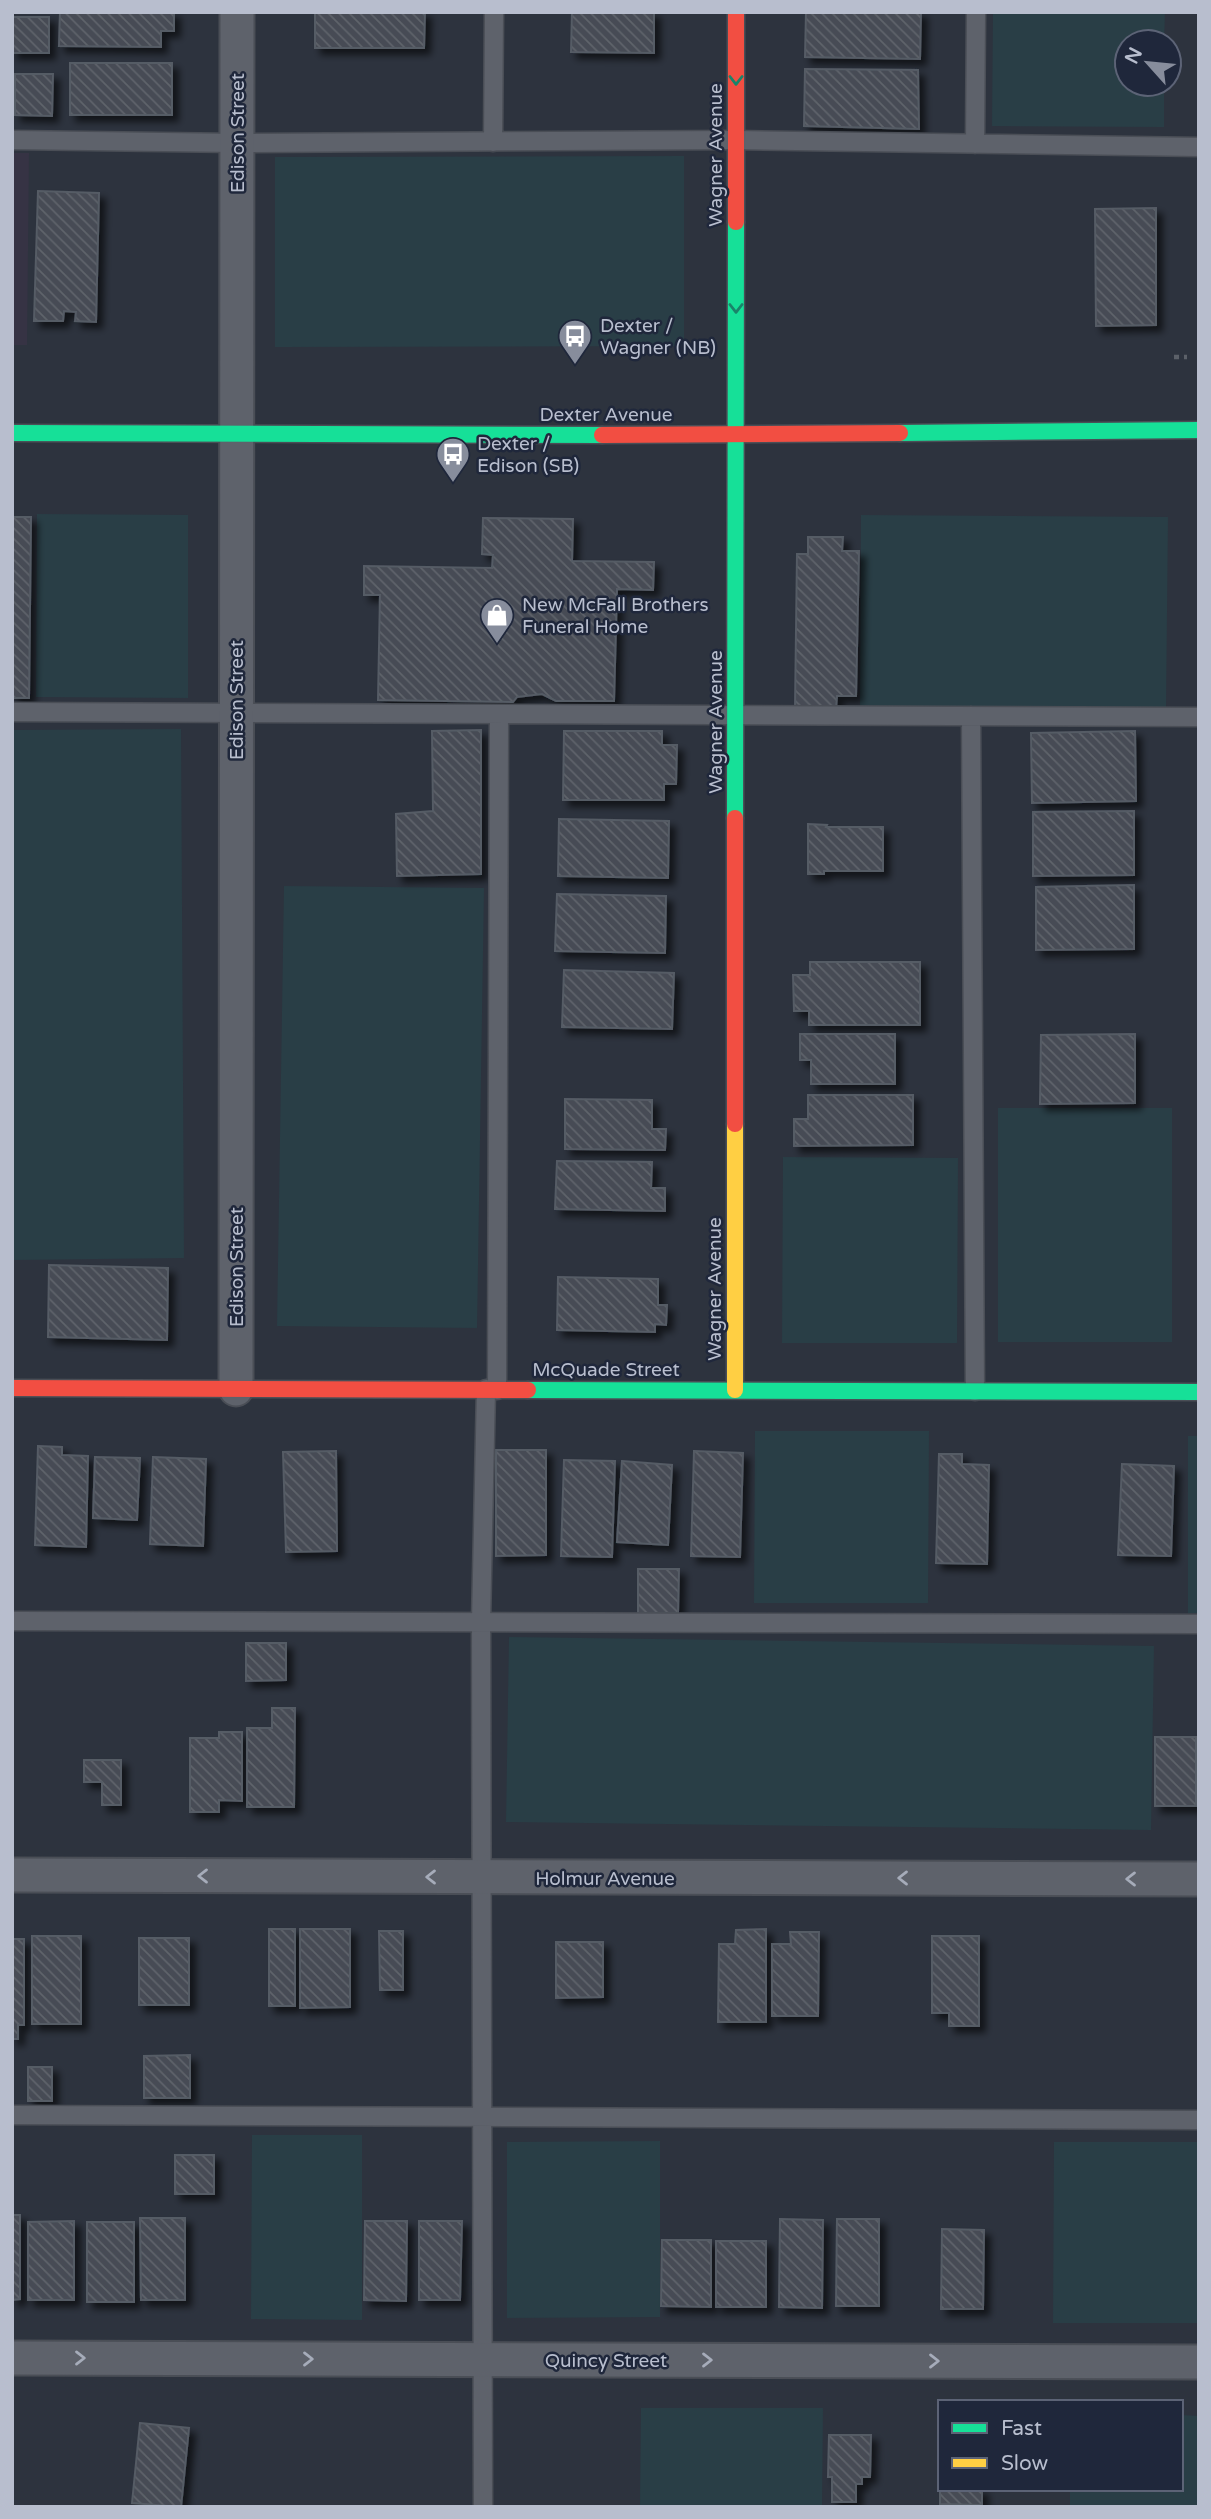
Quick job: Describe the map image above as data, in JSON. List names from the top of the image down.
{
  "streets": {
    "street": [
      "Edison Street",
      "Wagner Avenue",
      "Dexter Avenue",
      "McQuade Street",
      "Holmur Avenue",
      "Quincy Street"
    ]
  },
  "crossings": [
    ["Edison Street", "Dexter Avenue"],
    ["Edison Street", "McQuade Street"],
    ["Wagner Avenue", "Dexter Avenue"],
    ["Wagner Avenue", "McQuade Street"]
  ],
  "one_way": ["Holmur Avenue", "Quincy Street"],
  "places": {
    "bus stop": ["Dexter / Wagner (NB)", "Dexter / Edison (SB)"],
    "shop": ["New McFall Brothers Funeral Home"]
  },
  "legend": ["Fast", "Slow"],
  "north": "top left"
}
